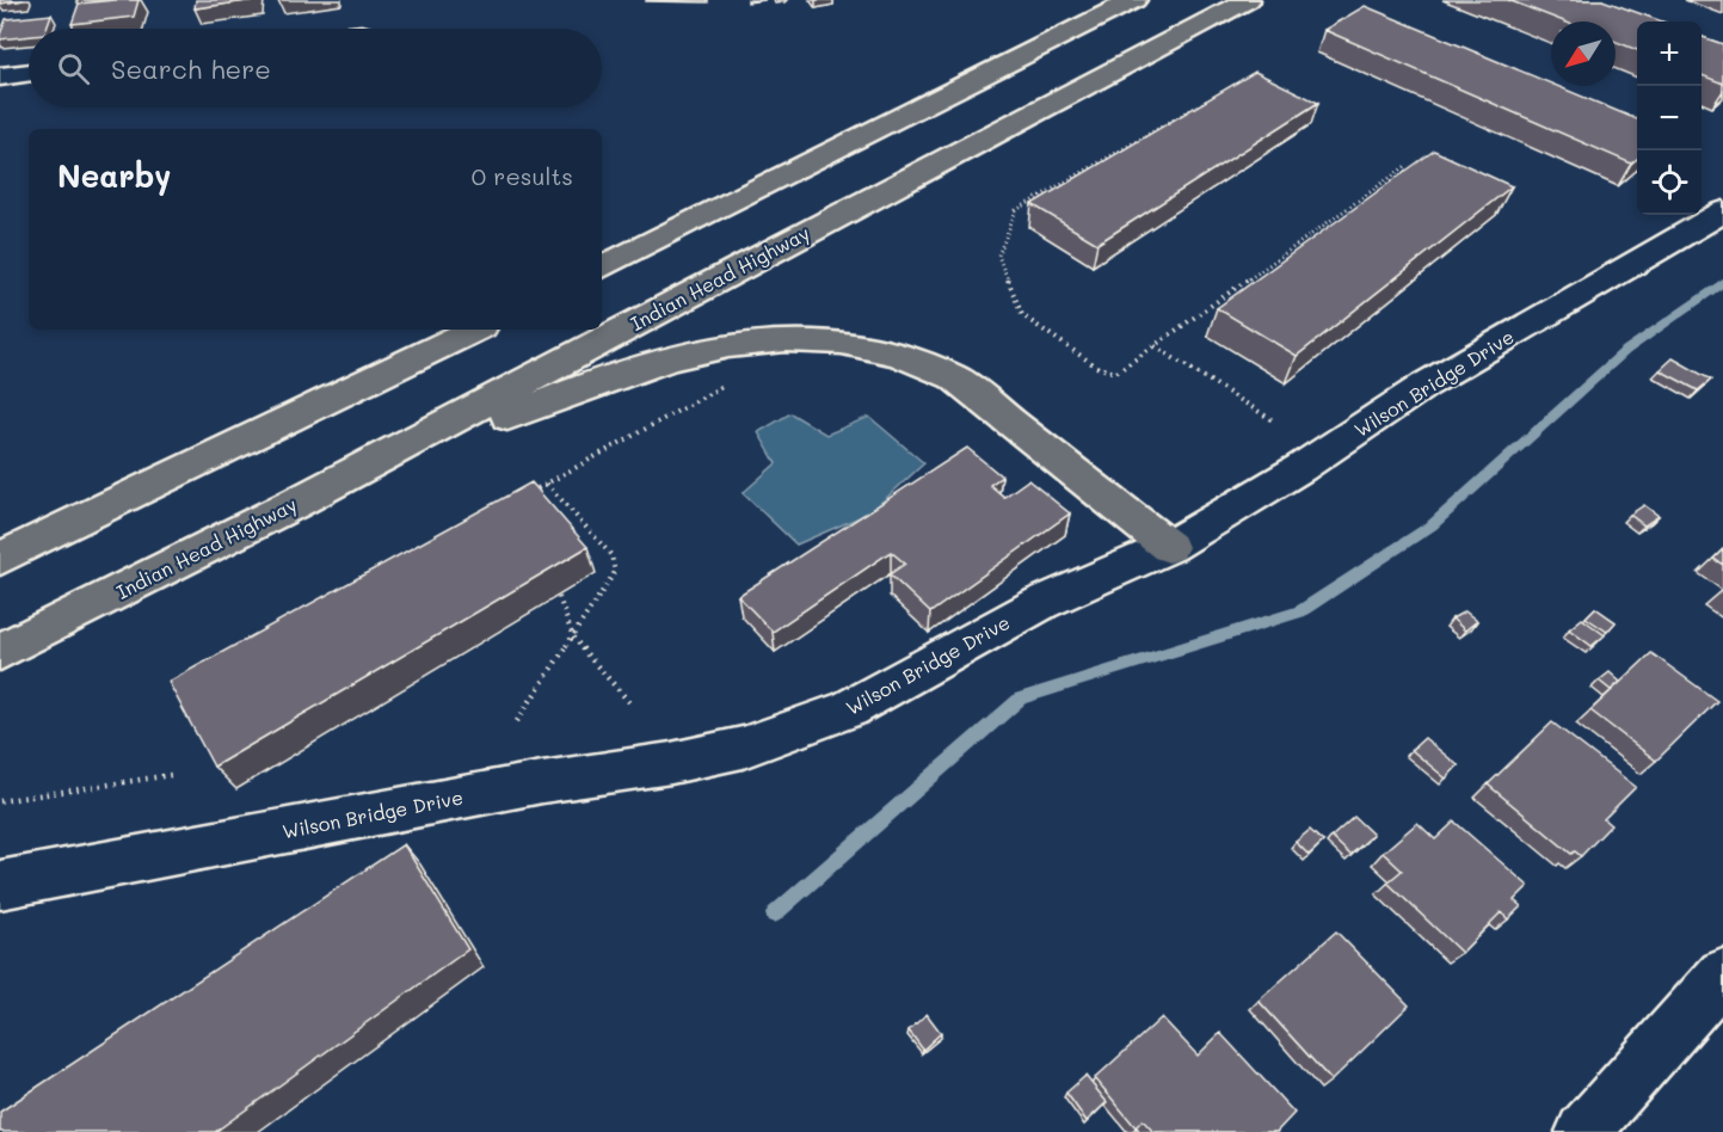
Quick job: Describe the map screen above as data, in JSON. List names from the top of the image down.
{
  "streets": {
    "highway": ["Indian Head Highway"],
    "street": ["Wilson Bridge Drive"]
  },
  "north": "bottom left",
  "page": {
    "map_buttons": ["+", "−"],
    "search": "Search here",
    "heading": ["Nearby", "0 results"]
  }
}
